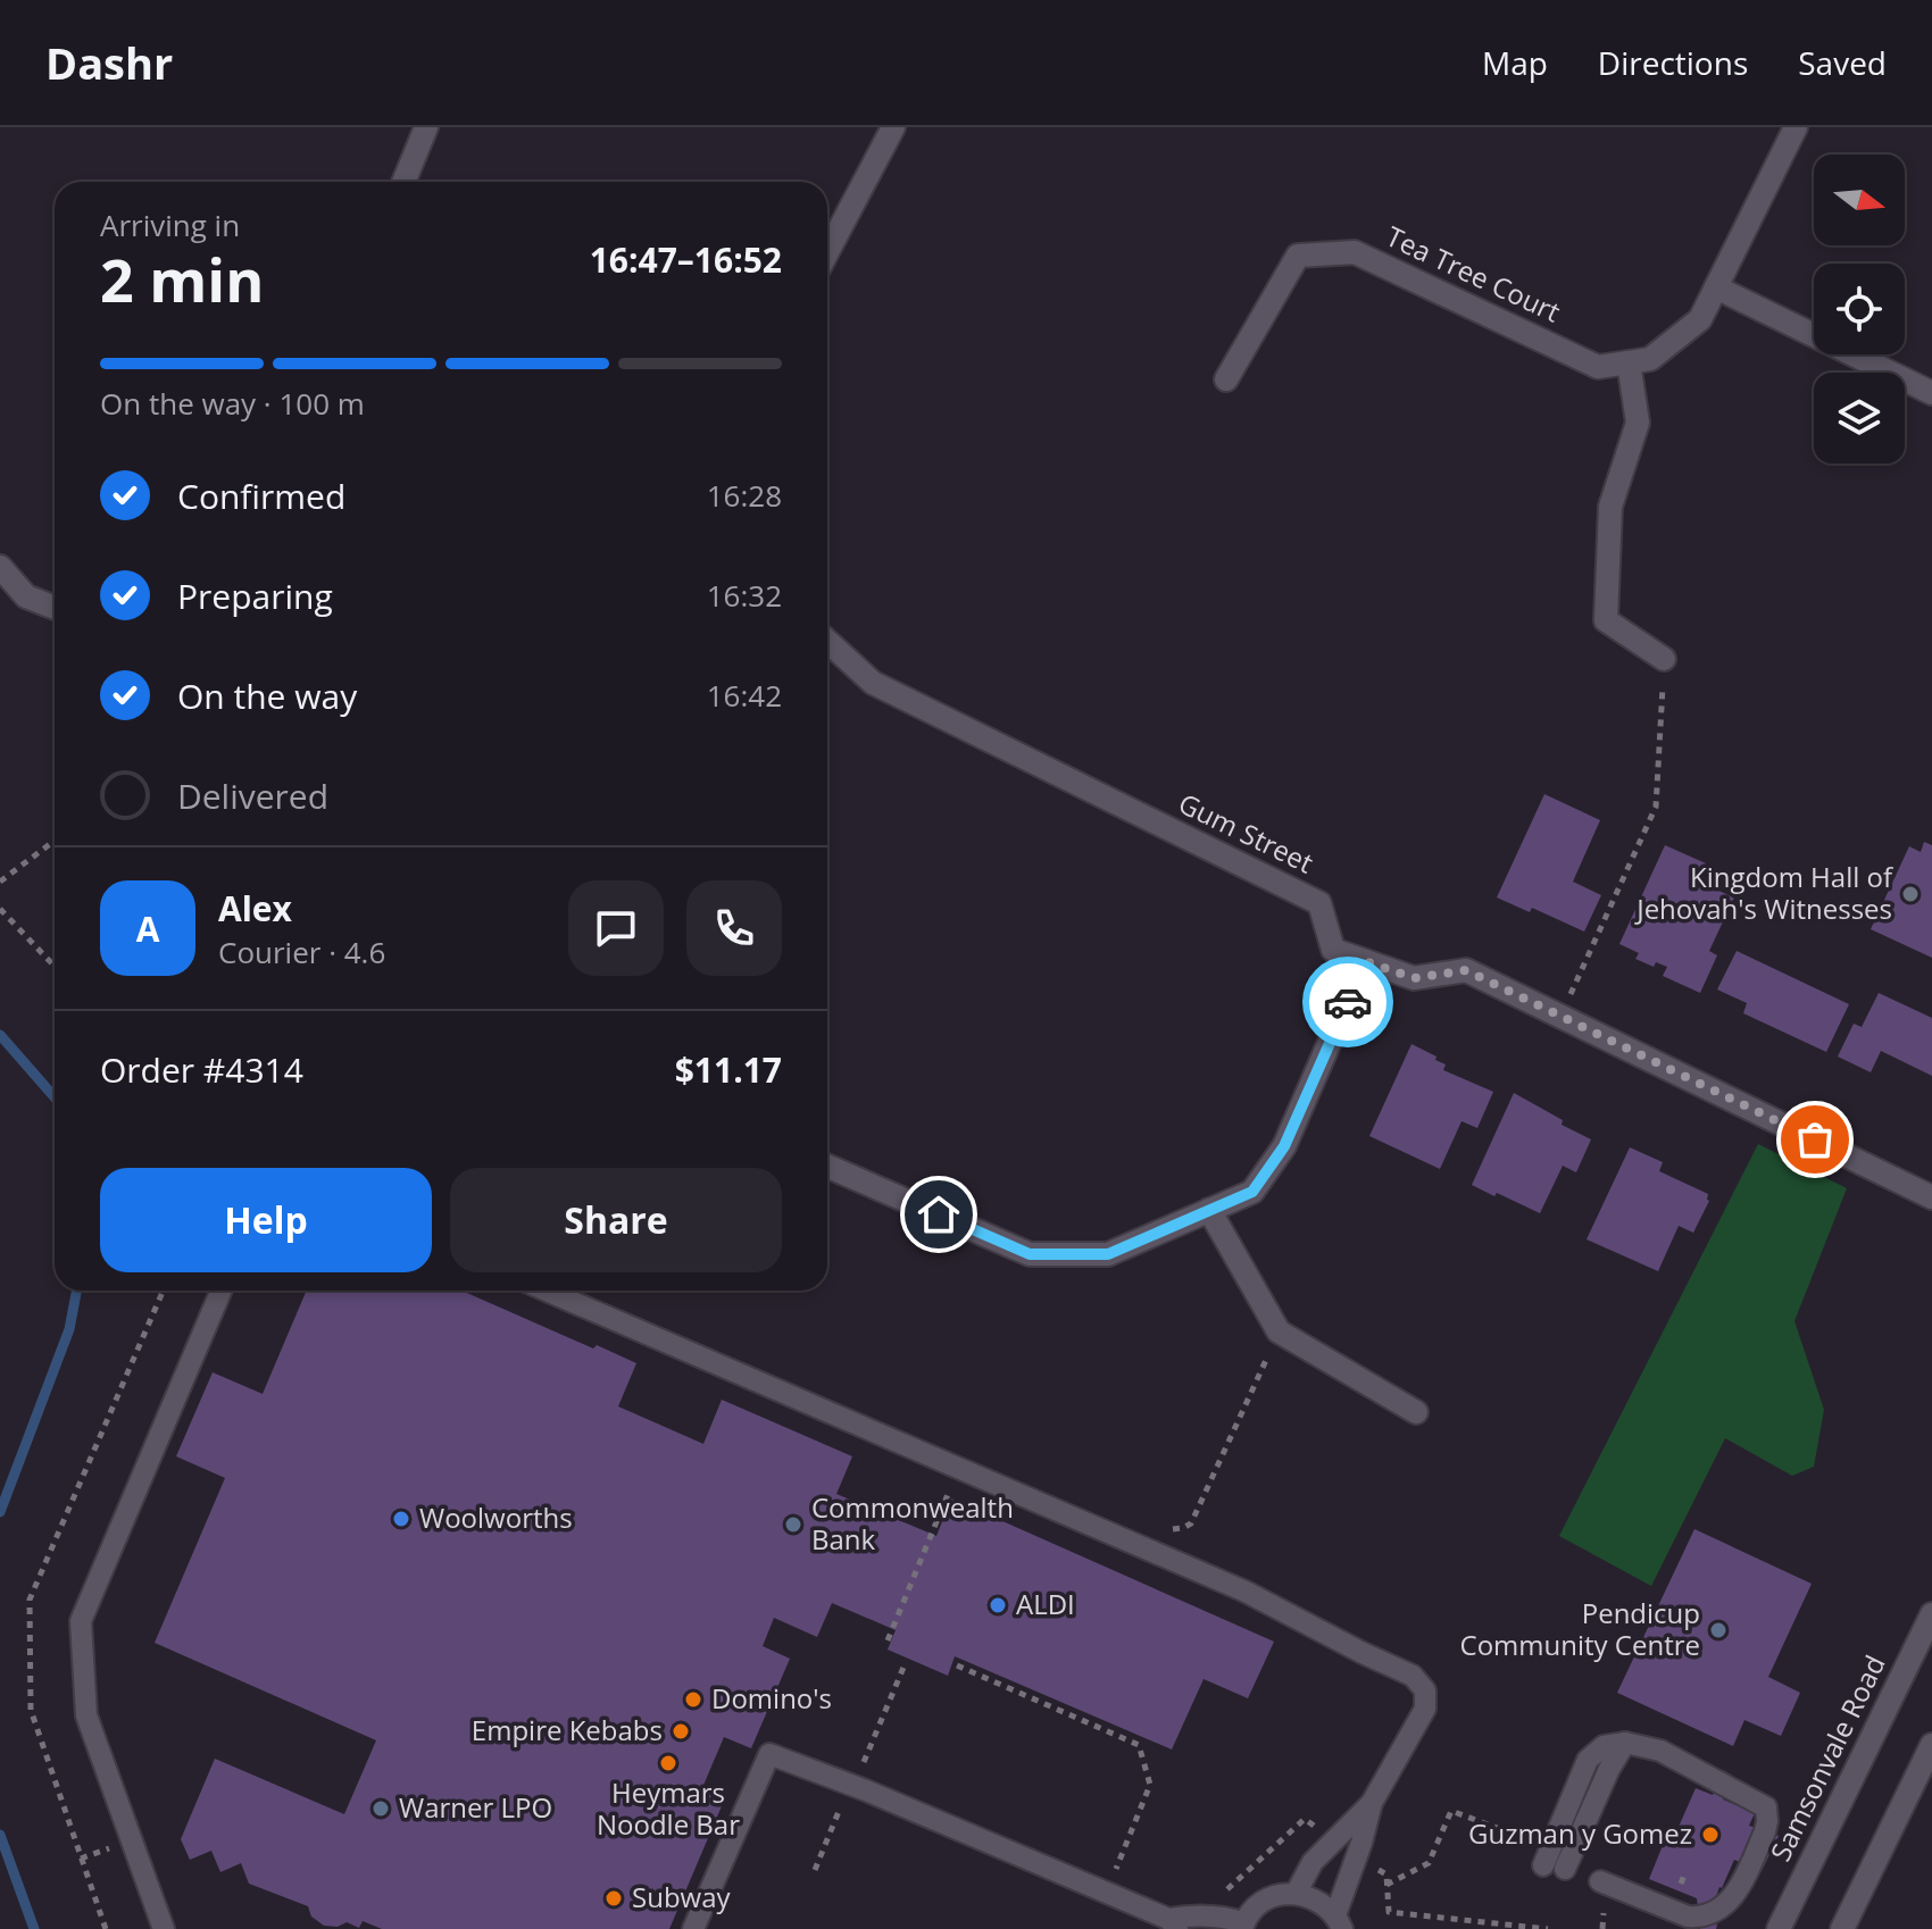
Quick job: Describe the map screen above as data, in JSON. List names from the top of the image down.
{
  "streets": {
    "street": ["Tea Tree Court", "Gum Street", "Samsonvale Road"]
  },
  "places": [
    "Kingdom Hall of Jehovah's Witnesses",
    "Woolworths",
    "Commonwealth Bank",
    "ALDI",
    "Pendicup Community Centre",
    "Domino's",
    "Empire Kebabs",
    "Heymars Noodle Bar",
    "Warner LPO",
    "Guzman y Gomez",
    "Subway"
  ],
  "north": "right",
  "page": {
    "header": "Dashr",
    "nav": ["Map", "Directions", "Saved"],
    "heading": ["2 min", "Arriving in", "16:47–16:52"],
    "panel": [
      "Alex",
      "Courier · 4.6",
      "Order #4314",
      "$11.17"
    ],
    "bar": "On the way · 100 m",
    "list": [
      ["Confirmed", "16:28"],
      ["Preparing", "16:32"],
      ["On the way", "16:42"],
      "Delivered"
    ],
    "round": "A",
    "buttons": ["Help", "Share"]
  }
}
